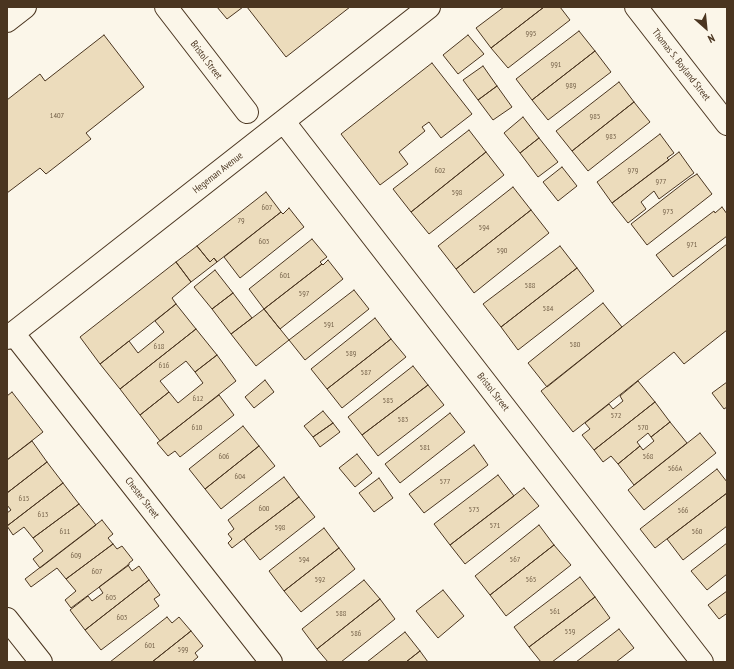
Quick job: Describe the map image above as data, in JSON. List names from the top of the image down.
{
  "streets": {
    "street": [
      "Bristol Street",
      "Thomas S. Boyland Street",
      "Hegeman Avenue",
      "Chester Street"
    ]
  },
  "crossings": [
    ["Bristol Street", "Hegeman Avenue"],
    ["Hegeman Avenue", "Chester Street"]
  ],
  "house_numbers": [
    "995",
    "991",
    "989",
    "1407",
    "985",
    "983",
    "602",
    "979",
    "977",
    "598",
    "607",
    "973",
    "79",
    "594",
    "603",
    "971",
    "590",
    "601",
    "588",
    "597",
    "584",
    "591",
    "580",
    "618",
    "589",
    "616",
    "587",
    "612",
    "585",
    "572",
    "583",
    "610",
    "570",
    "581",
    "606",
    "568",
    "566A",
    "604",
    "577",
    "615",
    "600",
    "573",
    "566",
    "613",
    "571",
    "598",
    "611",
    "560",
    "609",
    "594",
    "567",
    "607",
    "592",
    "565",
    "605",
    "561",
    "588",
    "603",
    "559",
    "586",
    "601",
    "599"
  ],
  "north": "bottom right"
}
